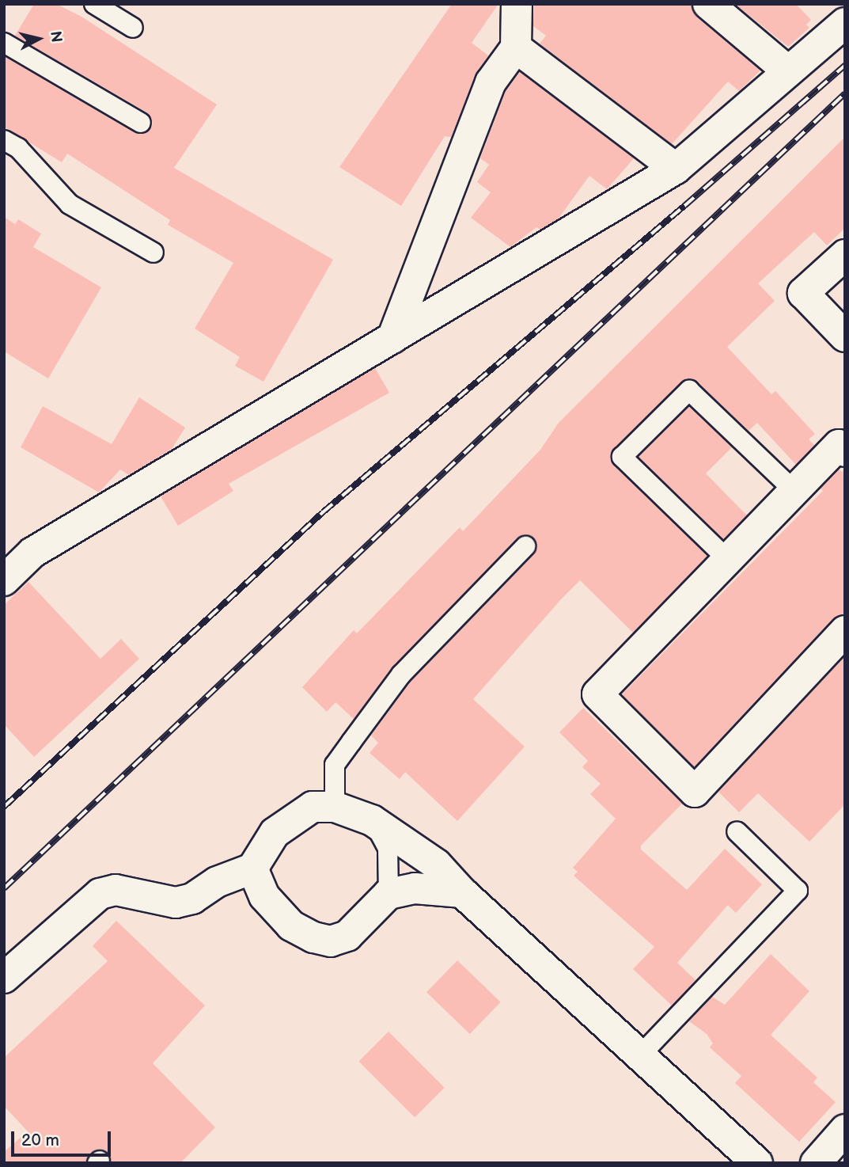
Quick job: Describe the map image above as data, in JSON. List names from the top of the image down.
{
  "scale_bar": "20 m",
  "north": "right"
}
